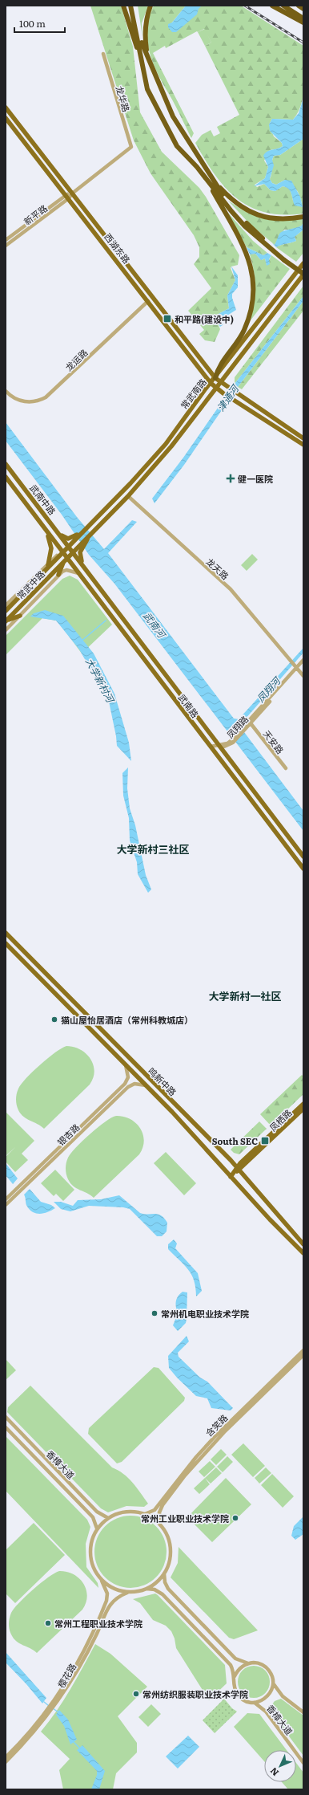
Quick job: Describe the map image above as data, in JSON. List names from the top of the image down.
{
  "streets": {
    "main road": [
      "西湖东路",
      "常武南路",
      "武南中路",
      "常武中路",
      "武南路",
      "鸣新中路",
      "凤栖路"
    ],
    "street": [
      "龙华路",
      "新平路",
      "龙运路",
      "龙天路",
      "凤翔路",
      "天安路",
      "银杏路",
      "含笑路",
      "香樟大道",
      "樱花路"
    ]
  },
  "crossings": [
    ["龙华路", "新平路"],
    ["新平路", "西湖东路"],
    ["西湖东路", "龙运路"],
    ["西湖东路", "常武南路"],
    ["常武南路", "龙天路"],
    ["武南中路", "常武中路"],
    ["武南中路", "武南路"],
    ["龙天路", "凤翔路"],
    ["常武中路", "武南路"],
    ["武南路", "凤翔路"],
    ["凤翔路", "天安路"],
    ["鸣新中路", "凤栖路"],
    ["鸣新中路", "银杏路"],
    ["含笑路", "香樟大道"],
    ["含笑路", "樱花路"],
    ["香樟大道", "樱花路"]
  ],
  "districts": ["大学新村三社区", "大学新村一社区"],
  "water": [
    "津通河",
    "武南河",
    "大学新村河",
    "凤翔河"
  ],
  "places": {
    "transit": ["和平路(建设中)", "South SEC"],
    "health": ["健一医院"],
    "other": [
      "猫山屋怡居酒店（常州科教城店）",
      "常州机电职业技术学院",
      "常州工业职业技术学院",
      "常州工程职业技术学院",
      "常州纺织服装职业技术学院"
    ]
  },
  "scale_bar": "100 m",
  "north": "bottom left"
}
